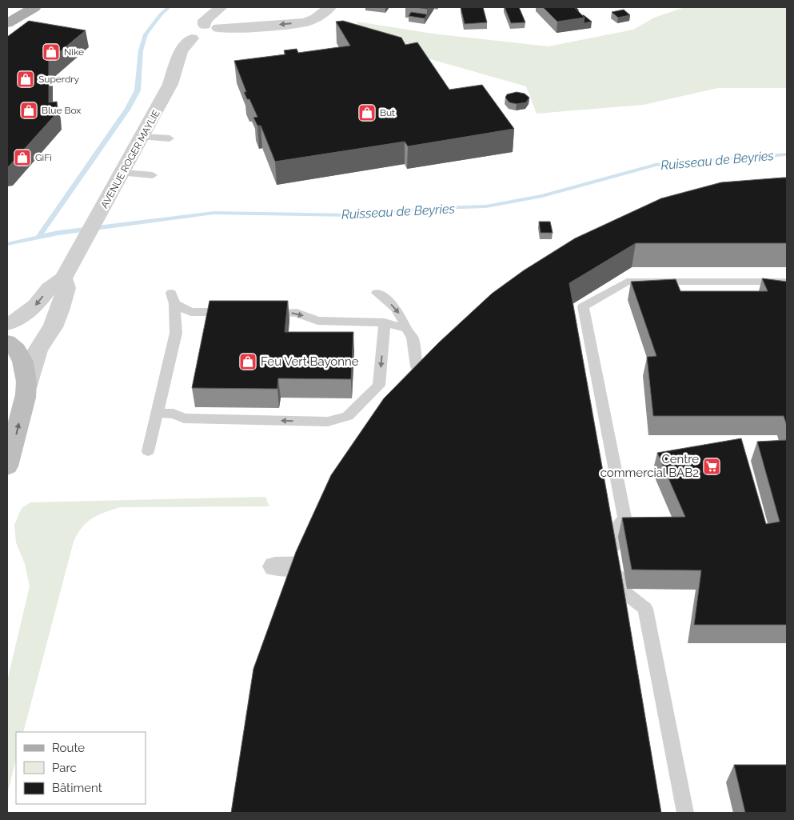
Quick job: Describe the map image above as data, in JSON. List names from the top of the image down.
{
  "streets": {
    "street": ["AVENUE ROGER MAYLIE"]
  },
  "water": ["Ruisseau de Beyries"],
  "places": {
    "shop": [
      "Nike",
      "Superdry",
      "Blue Box",
      "But",
      "GiFi",
      "Feu Vert Bayonne"
    ],
    "supermarket": ["Centre commercial BAB2"]
  },
  "legend": ["Route", "Parc", "Bâtiment"]
}
